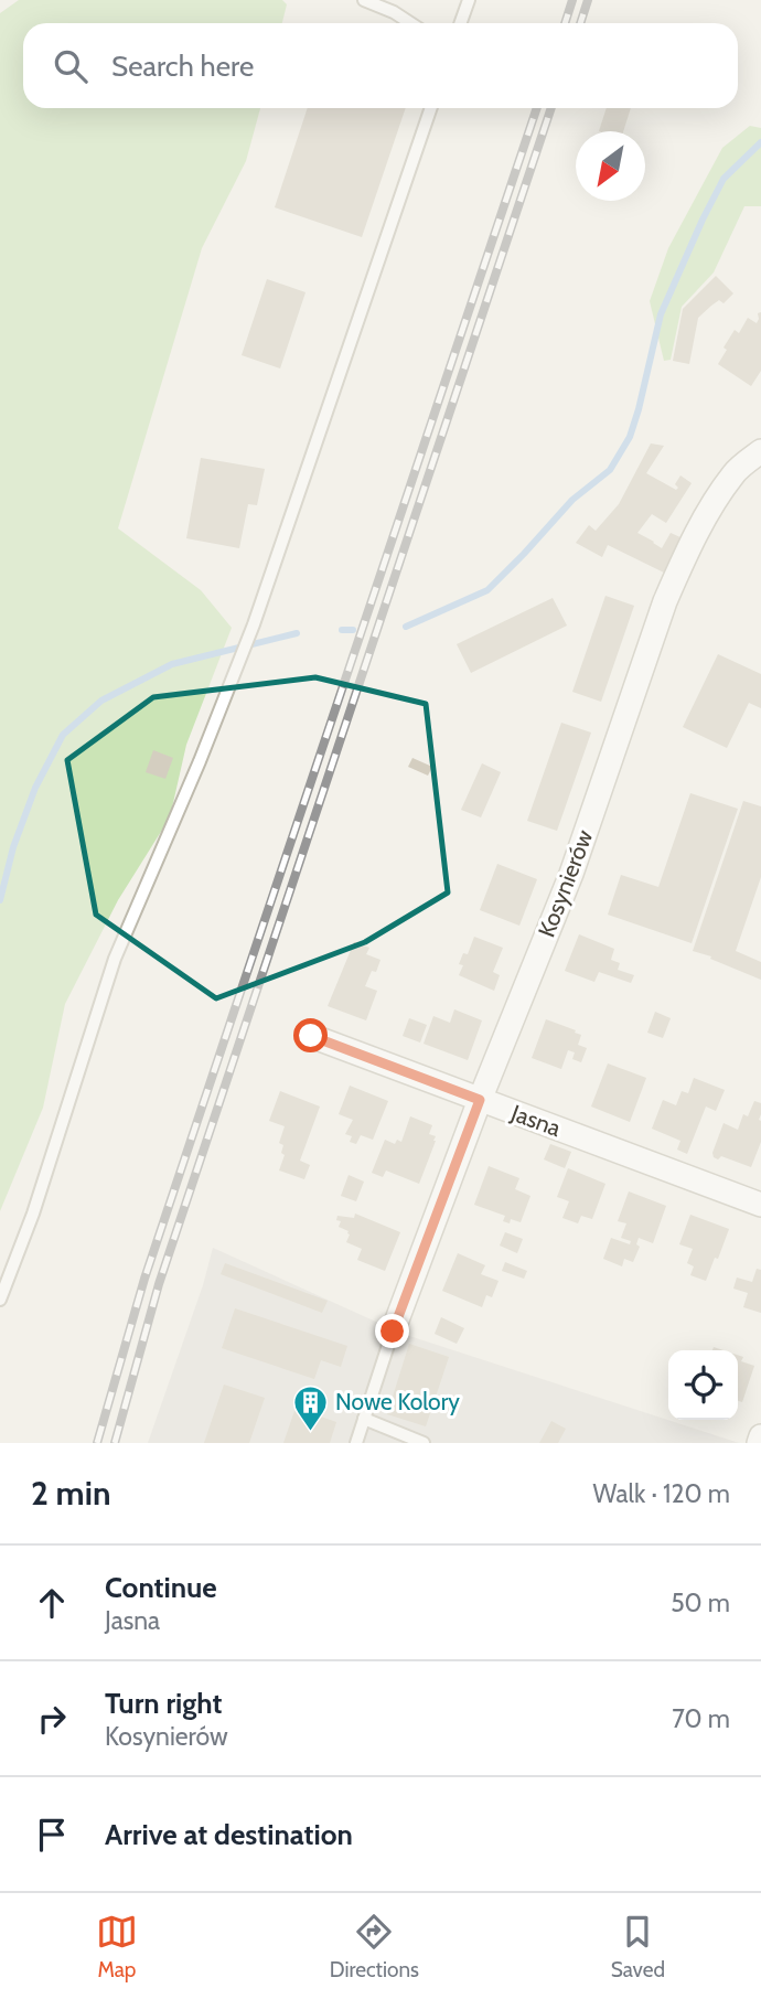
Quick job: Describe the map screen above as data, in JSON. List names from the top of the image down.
{
  "streets": {
    "street": ["Kosynierów", "Jasna"]
  },
  "crossings": [
    ["Kosynierów", "Jasna"]
  ],
  "places": {
    "building": ["Nowe Kolory"]
  },
  "north": "bottom left",
  "page": {
    "search": "Search here",
    "heading": ["2 min", "Walk · 120 m"],
    "list": [
      ["Continue", "Jasna", "50 m"],
      ["Turn right", "Kosynierów", "70 m"],
      "Arrive at destination"
    ],
    "nav": ["Map", "Directions", "Saved"]
  }
}
